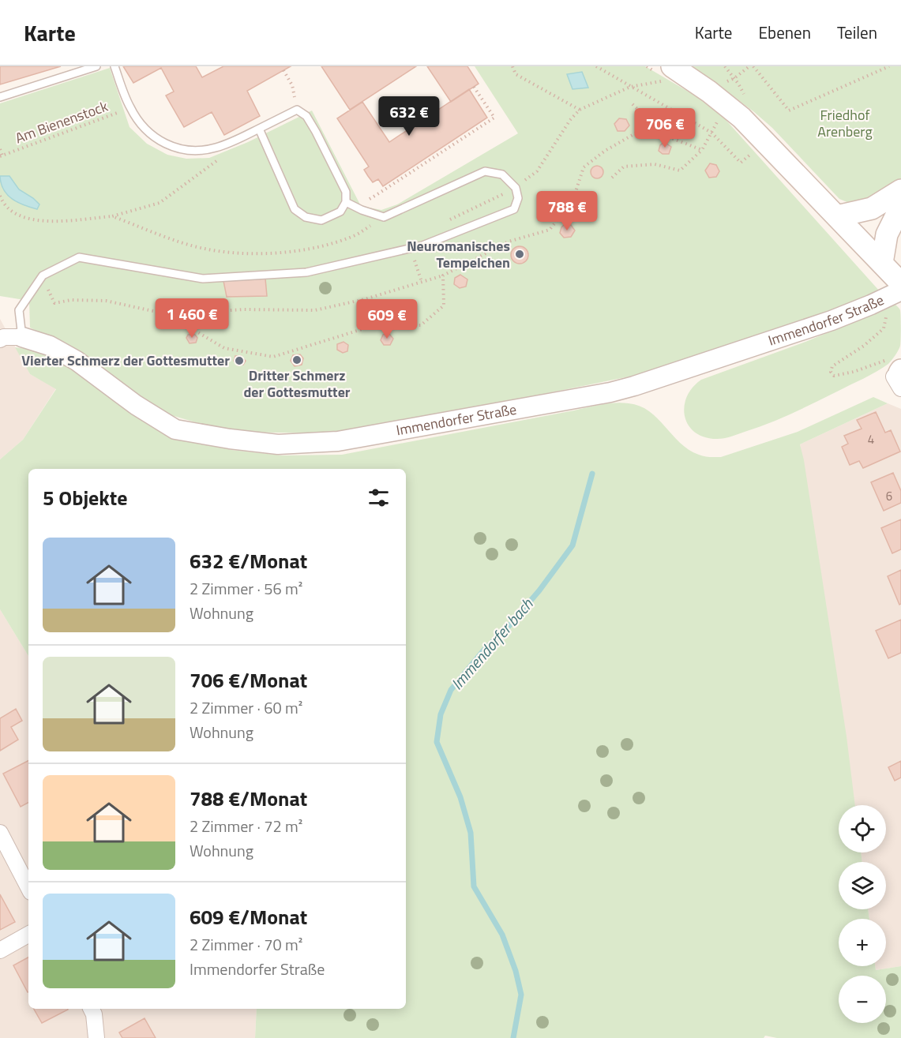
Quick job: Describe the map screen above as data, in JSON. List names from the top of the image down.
{
  "streets": {
    "street": ["Immendorfer Straße"],
    "path": ["Am Bienenstock"]
  },
  "water": ["Immendorfer bach"],
  "parks": ["Friedhof Arenberg"],
  "places": ["Neuromanisches Tempelchen", "Dritter Schmerz der Gottesmutter", "Vierter Schmerz der Gottesmutter"],
  "house_numbers": ["4", "6"],
  "page": {
    "header": "Karte",
    "nav": ["Karte", "Ebenen", "Teilen"],
    "price": [
      "632 €",
      "706 €",
      "788 €",
      "1 460 €",
      "609 €"
    ],
    "heading": "5 Objekte",
    "list": [
      {
        "name": "632 €/Monat",
        "note": "2 Zimmer · 56 m² · Wohnung"
      },
      {
        "name": "706 €/Monat",
        "note": "2 Zimmer · 60 m² · Wohnung"
      },
      {
        "name": "788 €/Monat",
        "note": "2 Zimmer · 72 m² · Wohnung"
      },
      {
        "name": "609 €/Monat",
        "note": "2 Zimmer · 70 m² · Immendorfer Straße"
      }
    ],
    "map_buttons": ["+", "−"]
  }
}
